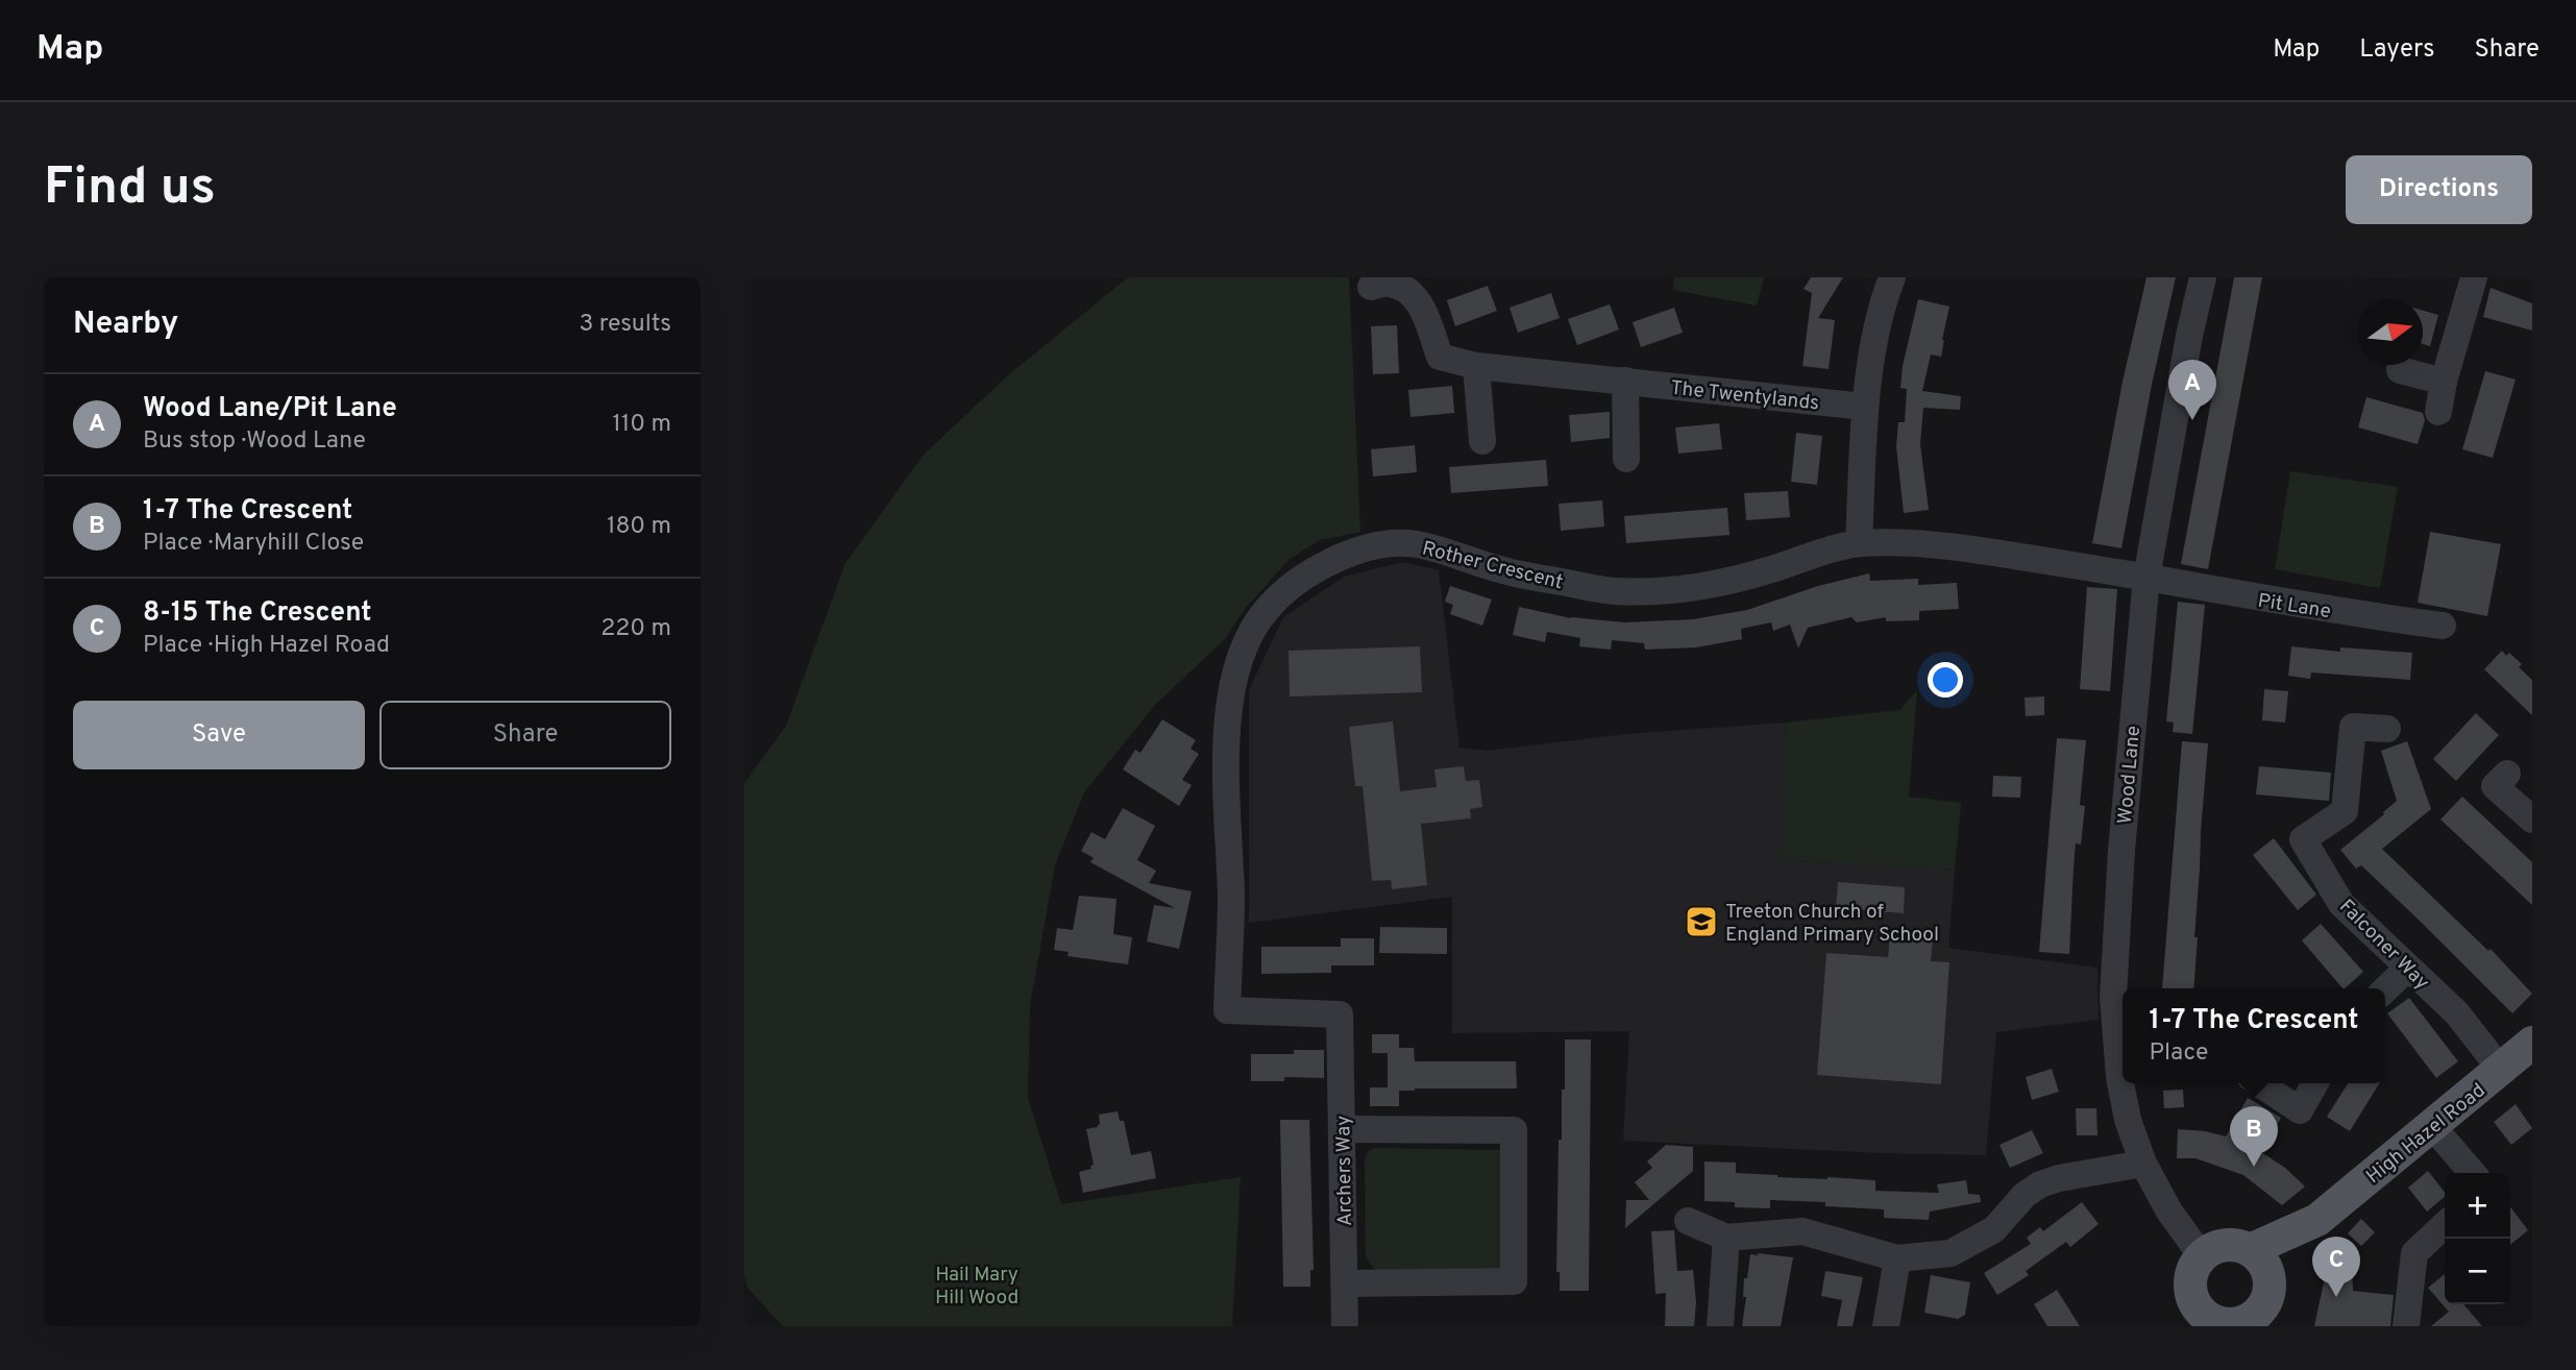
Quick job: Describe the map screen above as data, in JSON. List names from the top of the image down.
{
  "streets": {
    "main road": ["High Hazel Road"],
    "street": [
      "The Twentylands",
      "Rother Crescent",
      "Pit Lane",
      "Wood Lane",
      "Falconer Way",
      "Archers Way"
    ]
  },
  "crossings": [
    ["Rother Crescent", "Pit Lane"],
    ["Rother Crescent", "Wood Lane"],
    ["Rother Crescent", "Archers Way"],
    ["Pit Lane", "Wood Lane"],
    ["Wood Lane", "High Hazel Road"],
    ["Falconer Way", "High Hazel Road"]
  ],
  "parks": ["Hail Mary Hill Wood"],
  "places": {
    "school or university": ["Treeton Church of England Primary School"]
  },
  "north": "right",
  "page": {
    "header": "Map",
    "nav": ["Map", "Layers", "Share"],
    "buttons": [
      "Directions",
      ["Save", "Share"]
    ],
    "title": "Find us",
    "heading": ["Nearby", "3 results"],
    "pins": ["A", "B", "C"],
    "list": [
      {
        "mark": "A",
        "name": "Wood Lane/Pit Lane",
        "note": "Bus stop · Wood Lane",
        "value": "110 m"
      },
      {
        "mark": "B",
        "name": "1-7 The Crescent",
        "note": "Place · Maryhill Close",
        "value": "180 m"
      },
      {
        "mark": "C",
        "name": "8-15 The Crescent",
        "note": "Place · High Hazel Road",
        "value": "220 m"
      }
    ],
    "popup": ["1-7 The Crescent", "Place"],
    "map_buttons": ["+", "−"]
  }
}
